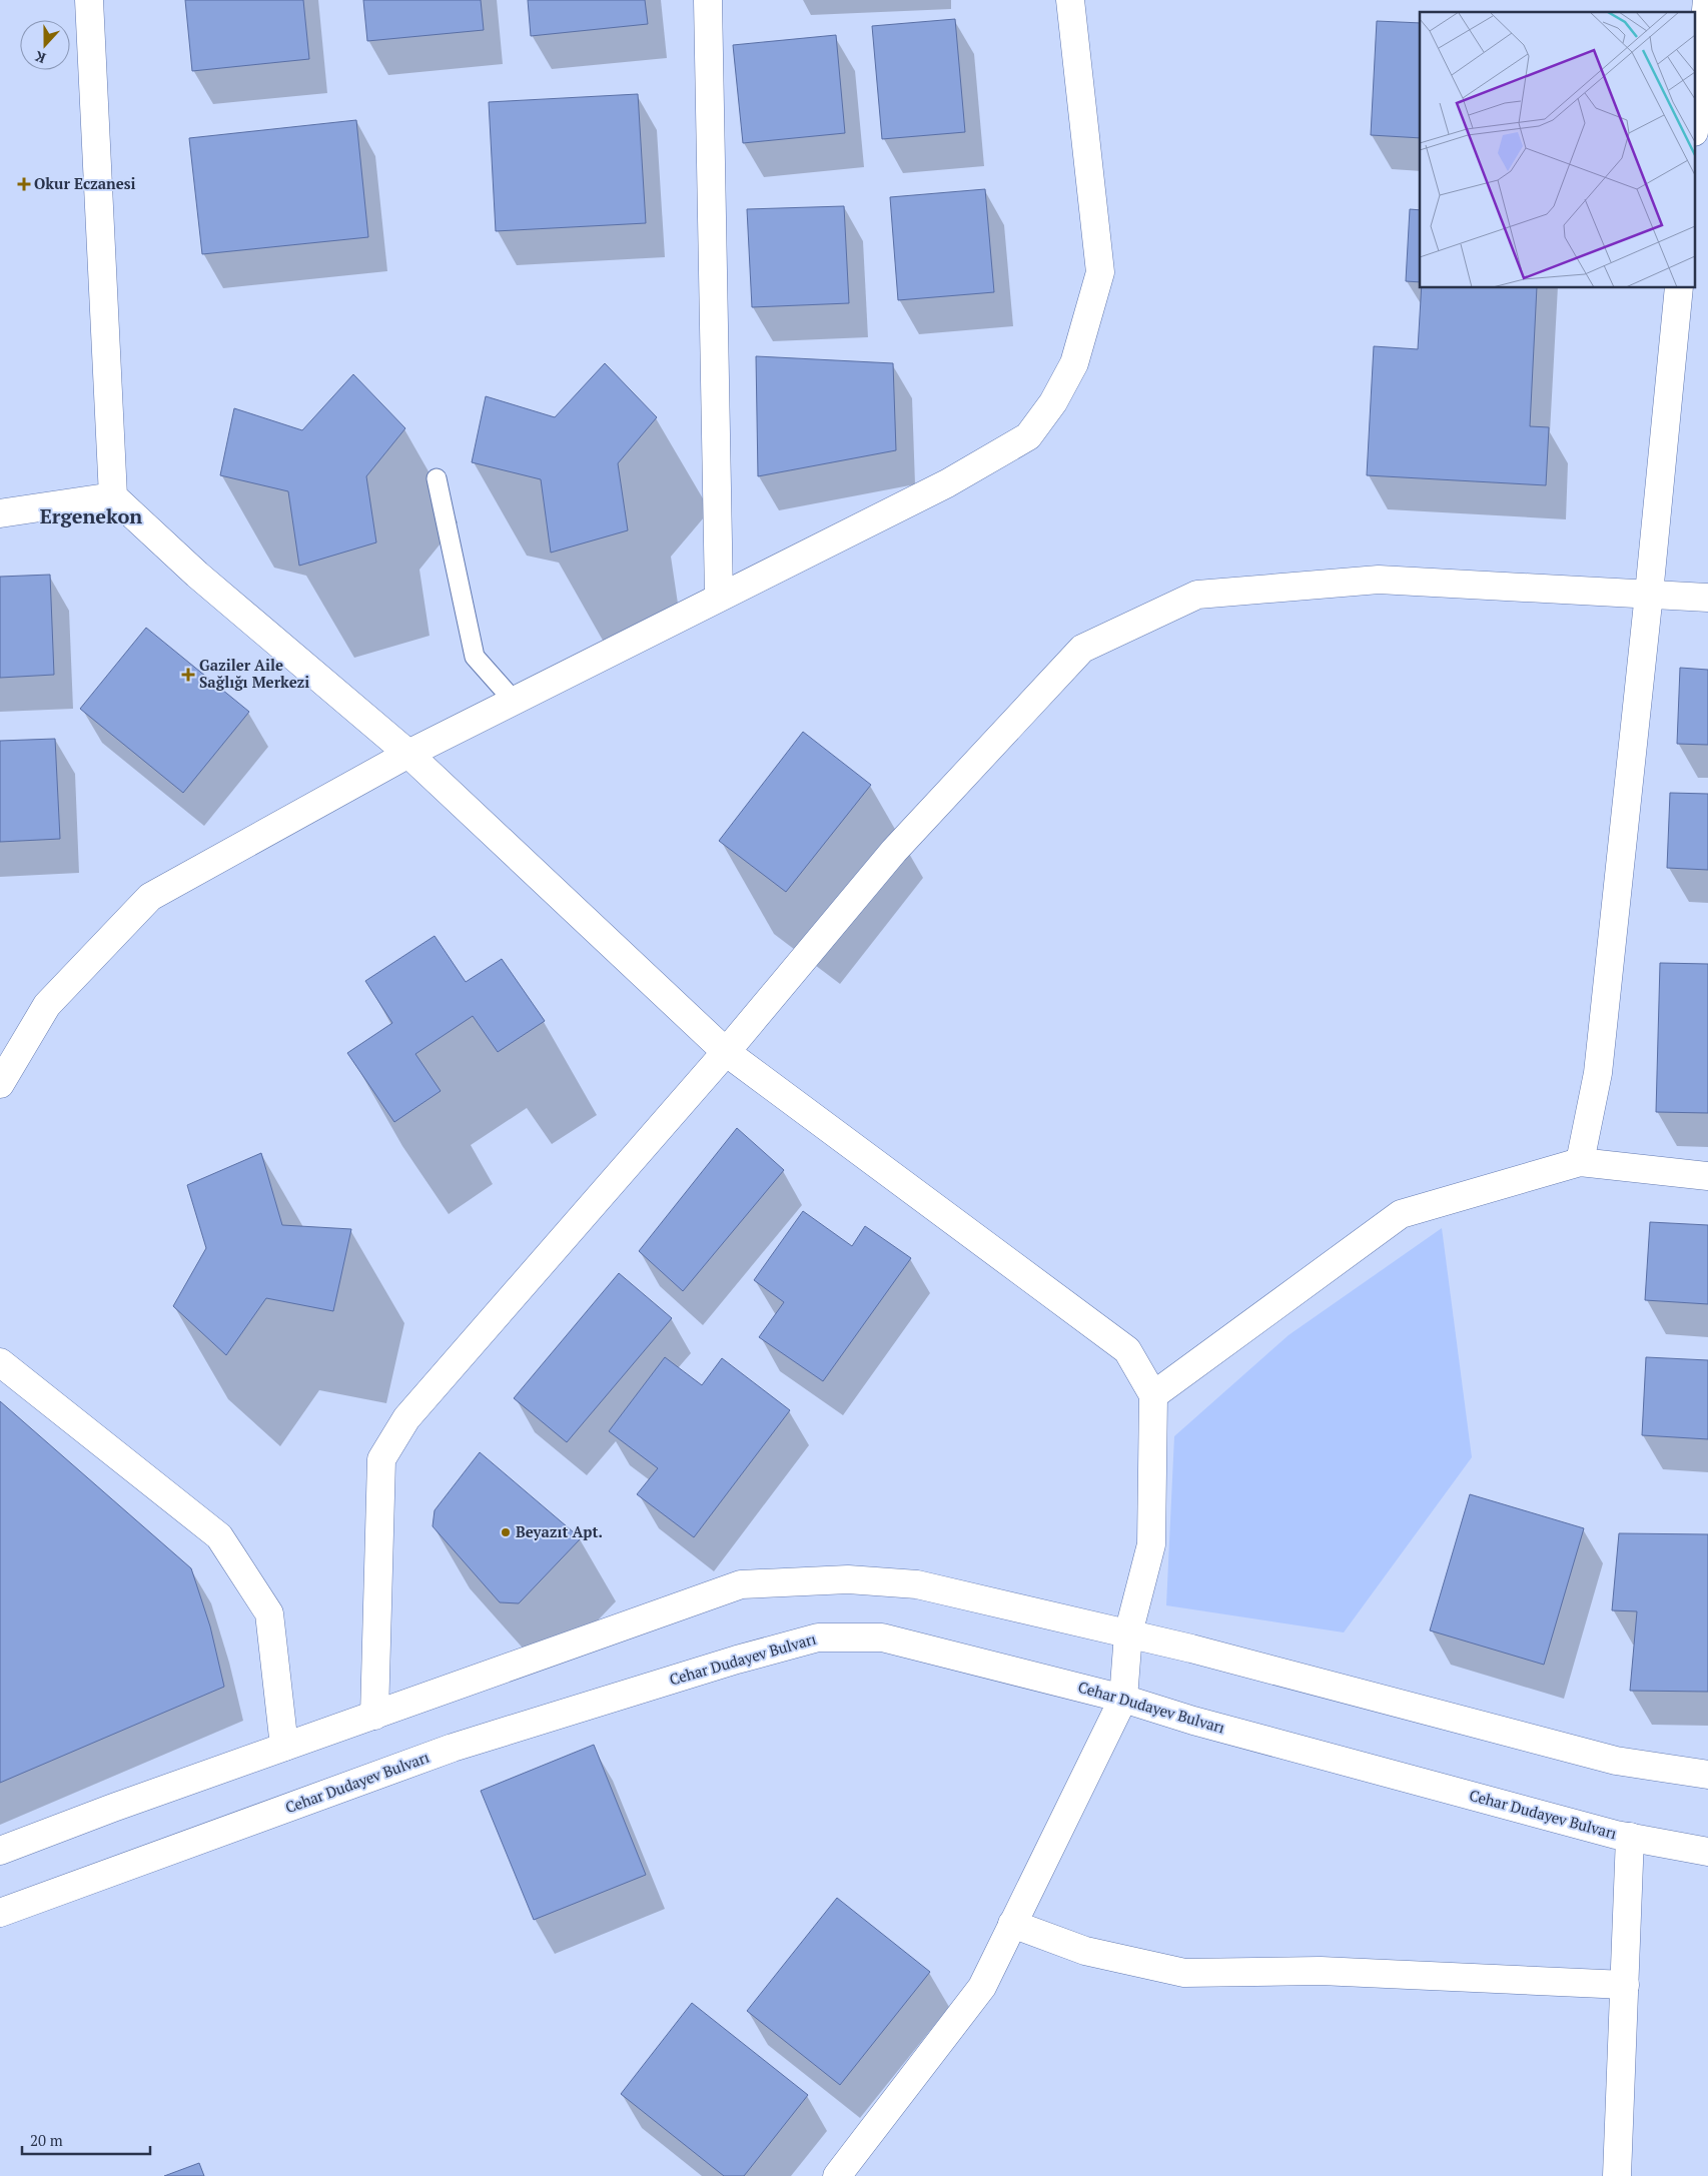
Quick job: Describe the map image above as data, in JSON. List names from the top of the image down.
{
  "streets": {
    "street": ["Cehar Dudayev Bulvarı"]
  },
  "districts": ["Ergenekon"],
  "places": {
    "health": ["Okur Eczanesi", "Gaziler Aile Sağlığı Merkezi"],
    "other": ["Beyazıt Apt."]
  },
  "scale_bar": "20 m",
  "north": "bottom"
}
